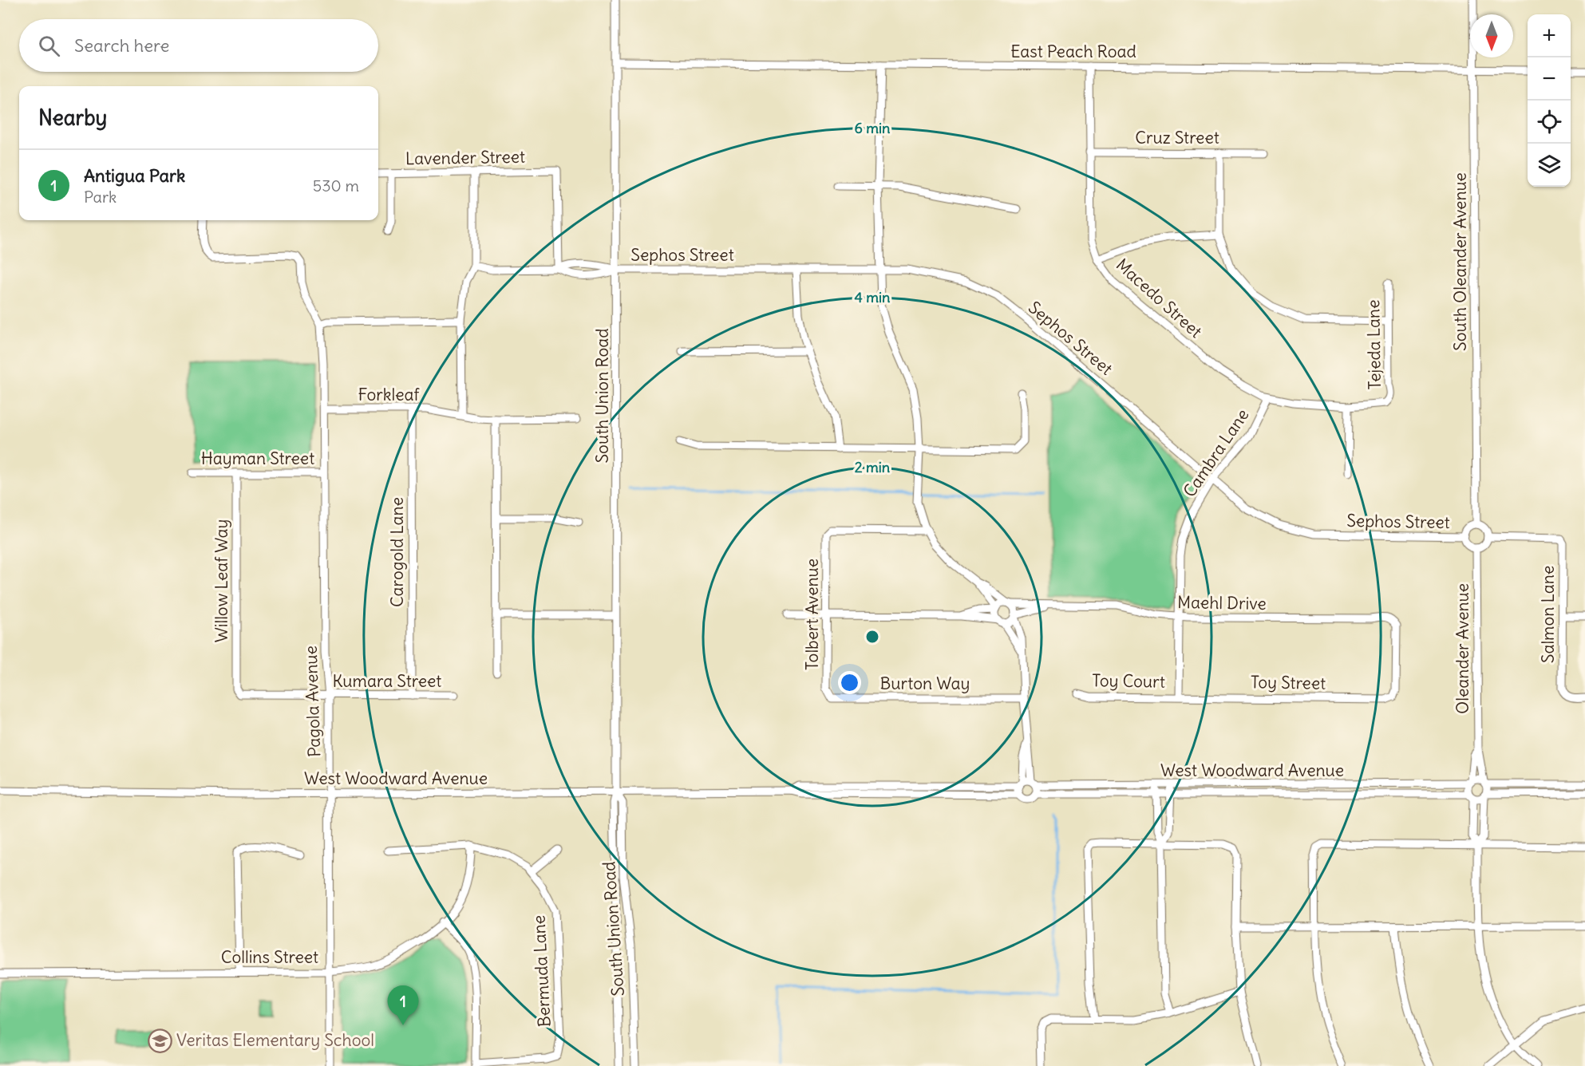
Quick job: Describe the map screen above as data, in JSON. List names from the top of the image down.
{
  "streets": {
    "street": [
      "East Peach Road",
      "Cruz Street",
      "Lavender Street",
      "Sephos Street",
      "South Oleander Avenue",
      "Macedo Street",
      "Tejeda Lane",
      "Forkleaf",
      "South Union Road",
      "Cambra Lane",
      "Hayman Street",
      "Carogold Lane",
      "Willow Leaf Way",
      "Maehl Drive",
      "Tolbert Avenue",
      "Salmon Lane",
      "Oleander Avenue",
      "Kumara Street",
      "Toy Court",
      "Toy Street",
      "Burton Way",
      "Pagola Avenue",
      "West Woodward Avenue",
      "Collins Street",
      "Bermuda Lane"
    ]
  },
  "crossings": [
    ["East Peach Road", "South Oleander Avenue"],
    ["East Peach Road", "Macedo Street"],
    ["East Peach Road", "South Union Road"],
    ["Cruz Street", "Macedo Street"],
    ["Lavender Street", "Sephos Street"],
    ["Sephos Street", "South Oleander Avenue"],
    ["Sephos Street", "South Union Road"],
    ["Sephos Street", "Cambra Lane"],
    ["Sephos Street", "Salmon Lane"],
    ["Sephos Street", "Oleander Avenue"],
    ["South Oleander Avenue", "Salmon Lane"],
    ["South Oleander Avenue", "Oleander Avenue"],
    ["Macedo Street", "Tejeda Lane"],
    ["Macedo Street", "Cambra Lane"],
    ["Forkleaf", "Carogold Lane"],
    ["Forkleaf", "Pagola Avenue"],
    ["South Union Road", "West Woodward Avenue"],
    ["Cambra Lane", "Maehl Drive"],
    ["Cambra Lane", "Toy Court"],
    ["Cambra Lane", "Toy Street"],
    ["Hayman Street", "Willow Leaf Way"],
    ["Hayman Street", "Pagola Avenue"],
    ["Carogold Lane", "Kumara Street"],
    ["Willow Leaf Way", "Kumara Street"],
    ["Maehl Drive", "Toy Street"],
    ["Tolbert Avenue", "Burton Way"],
    ["Salmon Lane", "Oleander Avenue"],
    ["Oleander Avenue", "West Woodward Avenue"],
    ["Kumara Street", "Pagola Avenue"],
    ["Toy Court", "Toy Street"],
    ["Pagola Avenue", "West Woodward Avenue"],
    ["Pagola Avenue", "Collins Street"],
    ["Collins Street", "Bermuda Lane"]
  ],
  "places": {
    "school or university": ["Veritas Elementary School"]
  },
  "north": "bottom",
  "page": {
    "map_buttons": ["+", "−"],
    "search": "Search here",
    "heading": "Nearby",
    "list": [
      {
        "mark": "1",
        "name": "Antigua Park",
        "note": "Park",
        "value": "530 m"
      }
    ],
    "pins": "1"
  },
  "rings": ["6 min", "4 min", "2 min"]
}
